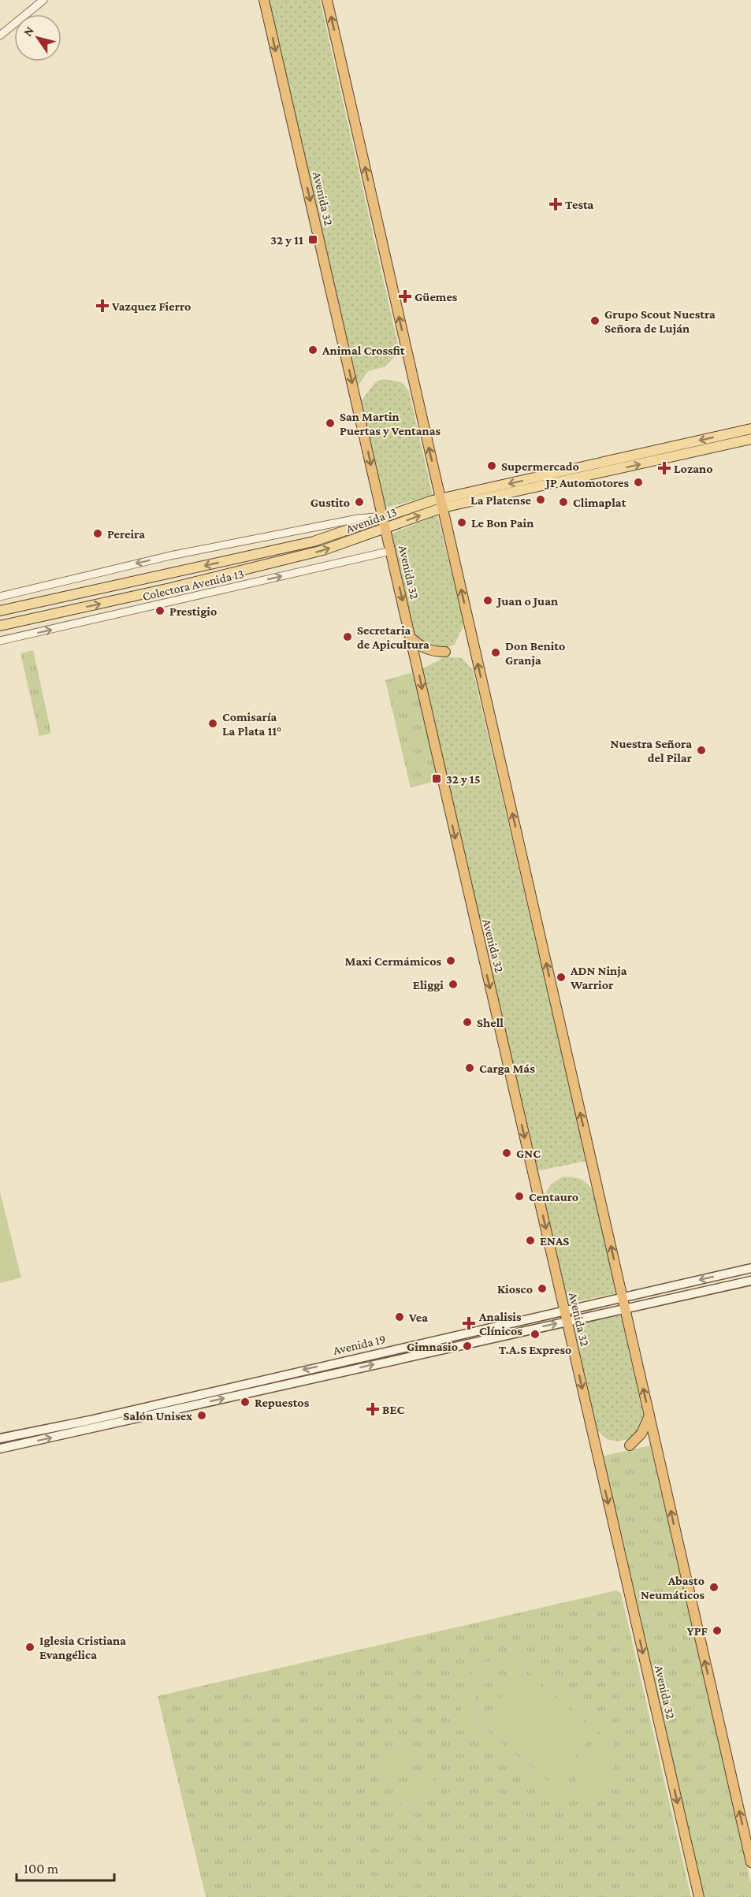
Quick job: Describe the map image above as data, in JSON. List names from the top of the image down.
{
  "streets": {
    "highway": ["Avenida 32"],
    "main road": ["Avenida 13", "Avenida 19"],
    "street": ["Colectora Avenida 13"]
  },
  "crossings": [
    ["Avenida 32", "Avenida 13"],
    ["Avenida 32", "Colectora Avenida 13"],
    ["Avenida 32", "Avenida 19"]
  ],
  "places": {
    "health": [
      "Testa",
      "Güemes",
      "Vazquez Fierro",
      "Lozano",
      "Analisis Clínicos",
      "BEC"
    ],
    "transit": ["32 y 11", "32 y 15"],
    "other": [
      "Grupo Scout Nuestra Señora de Luján",
      "Animal Crossfit",
      "San Martin Puertas y Ventanas",
      "Supermercado",
      "JP Automotores",
      "La Platense",
      "Gustito",
      "Climaplat",
      "Le Bon Pain",
      "Pereira",
      "Juan o Juan",
      "Prestigio",
      "Secretaria de Apicultura",
      "Don Benito Granja",
      "Comisaría La Plata 11°",
      "Nuestra Señora del Pilar",
      "Maxi Cermámicos",
      "ADN Ninja Warrior",
      "Eliggi",
      "Shell",
      "Carga Más",
      "GNC",
      "Centauro",
      "ENAS",
      "Kiosco",
      "Vea",
      "T.A.S Expreso",
      "Gimnasio",
      "Repuestos",
      "Salón Unisex",
      "Abasto Neumáticos",
      "YPF",
      "Iglesia Cristiana Evangélica"
    ]
  },
  "scale_bar": "100 m",
  "north": "top left"
}
